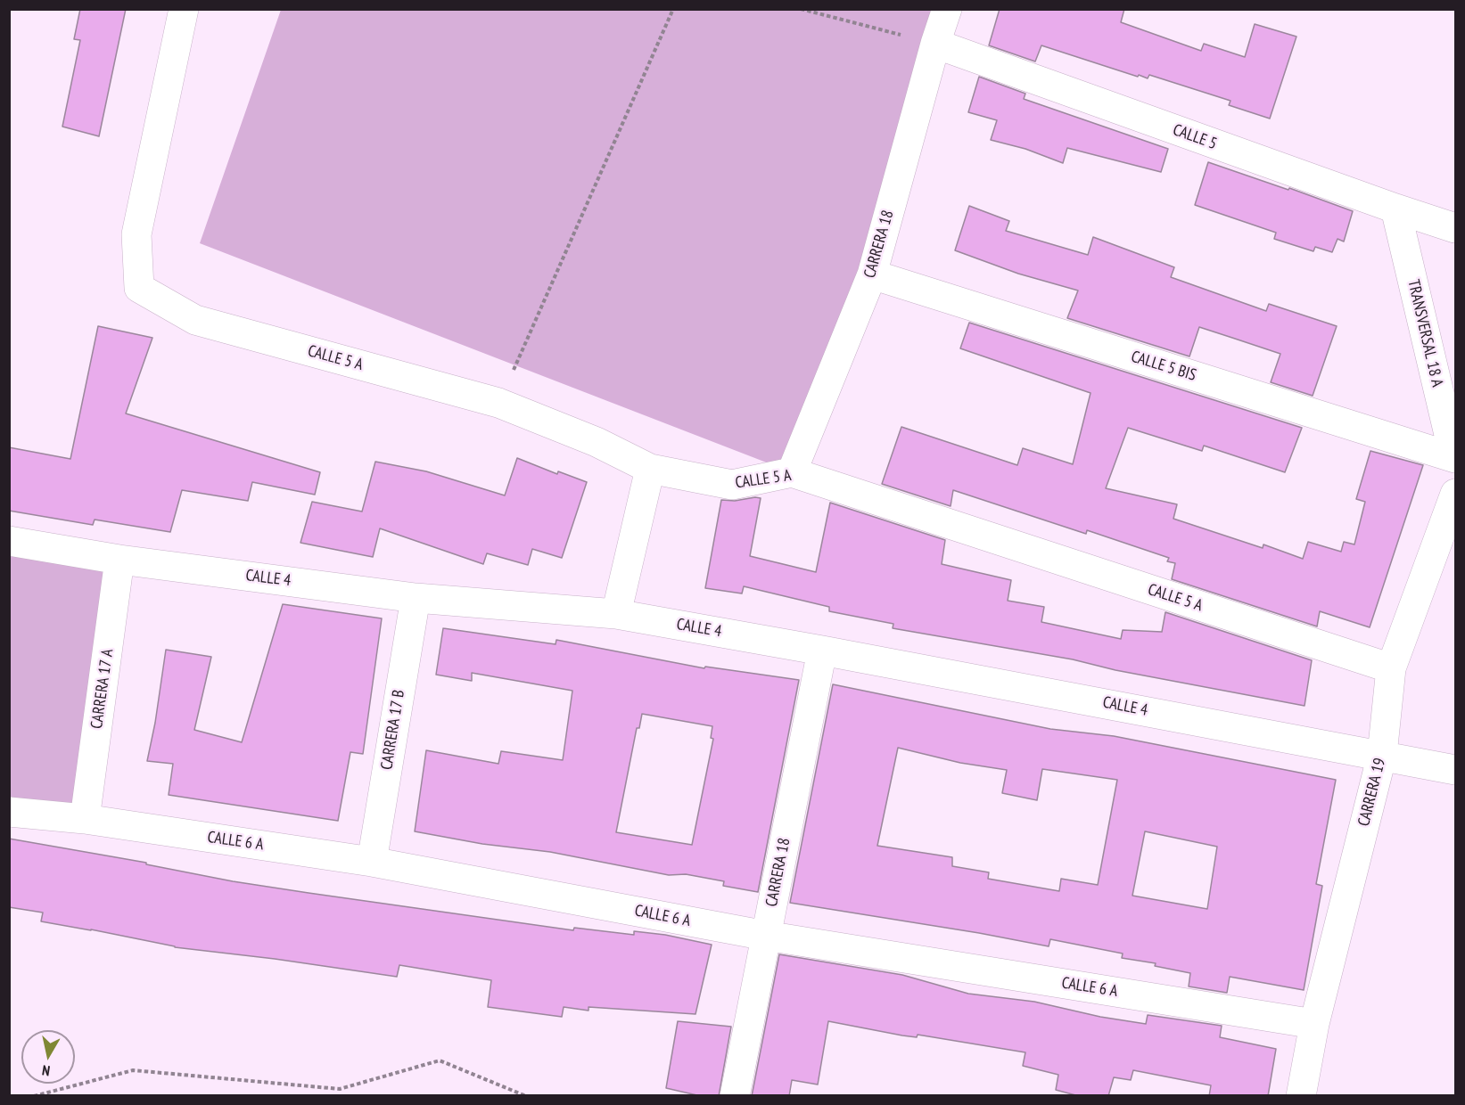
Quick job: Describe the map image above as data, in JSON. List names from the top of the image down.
{
  "streets": {
    "street": [
      "CALLE 5",
      "CARRERA 18",
      "TRANSVERSAL 18 A",
      "CALLE 5 A",
      "CALLE 5 BIS",
      "CALLE 4",
      "CARRERA 17 A",
      "CARRERA 17 B",
      "CARRERA 19",
      "CALLE 6 A"
    ]
  },
  "crossings": [
    ["CALLE 5", "CARRERA 18"],
    ["CALLE 5", "TRANSVERSAL 18 A"],
    ["CARRERA 18", "CALLE 5 A"],
    ["CARRERA 18", "CALLE 5 BIS"],
    ["CARRERA 18", "CALLE 4"],
    ["CARRERA 18", "CALLE 6 A"],
    ["TRANSVERSAL 18 A", "CALLE 5 BIS"],
    ["CALLE 5 A", "CARRERA 19"],
    ["CALLE 4", "CARRERA 17 A"],
    ["CALLE 4", "CARRERA 17 B"],
    ["CALLE 4", "CARRERA 19"],
    ["CARRERA 17 A", "CALLE 6 A"],
    ["CARRERA 17 B", "CALLE 6 A"],
    ["CARRERA 19", "CALLE 6 A"]
  ],
  "north": "bottom"
}
